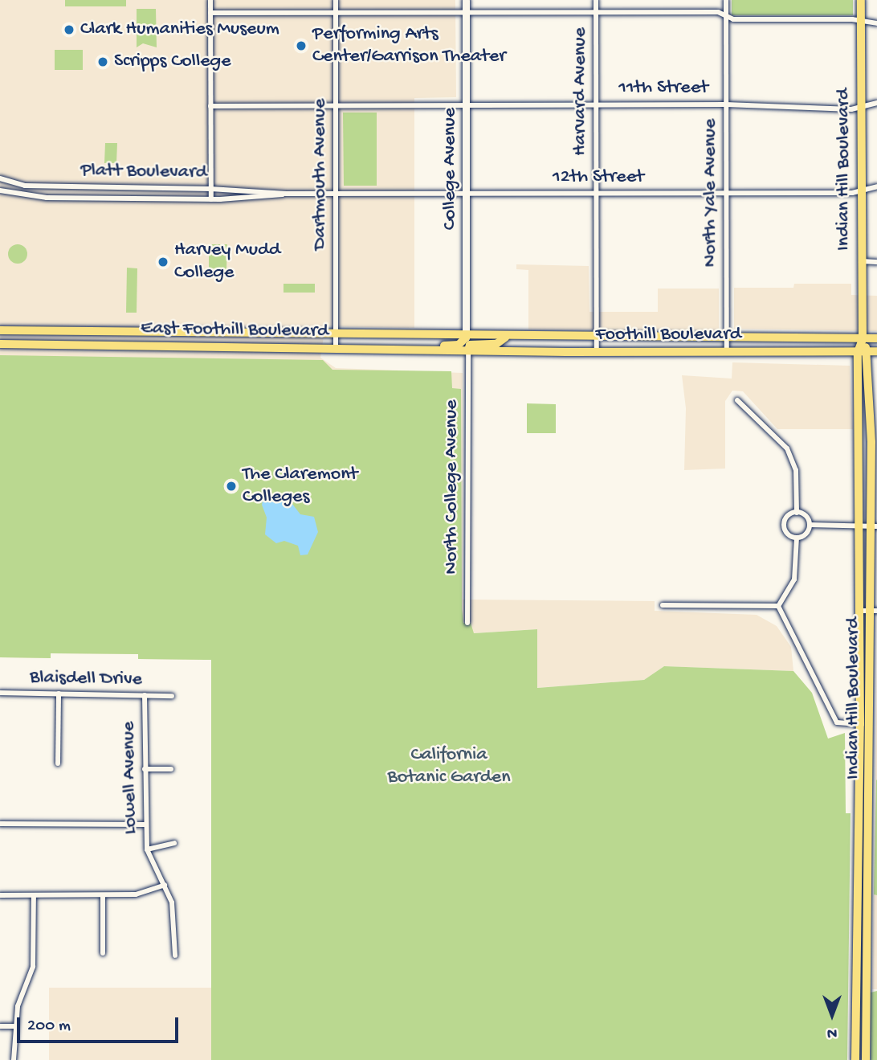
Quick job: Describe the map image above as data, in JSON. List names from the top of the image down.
{
  "streets": {
    "main road": ["Indian Hill Boulevard", "East Foothill Boulevard", "Foothill Boulevard"],
    "street": [
      "11th Street",
      "Harvard Avenue",
      "College Avenue",
      "Platt Boulevard",
      "Dartmouth Avenue",
      "12th Street",
      "North Yale Avenue",
      "North College Avenue",
      "Blaisdell Drive",
      "Lowell Avenue"
    ]
  },
  "crossings": [
    ["11th Street", "Harvard Avenue"],
    ["11th Street", "College Avenue"],
    ["11th Street", "Indian Hill Boulevard"],
    ["11th Street", "Dartmouth Avenue"],
    ["11th Street", "North Yale Avenue"],
    ["Harvard Avenue", "12th Street"],
    ["Harvard Avenue", "Foothill Boulevard"],
    ["College Avenue", "12th Street"],
    ["College Avenue", "East Foothill Boulevard"],
    ["College Avenue", "Foothill Boulevard"],
    ["Indian Hill Boulevard", "12th Street"],
    ["Indian Hill Boulevard", "Foothill Boulevard"],
    ["Platt Boulevard", "Dartmouth Avenue"],
    ["Platt Boulevard", "12th Street"],
    ["Dartmouth Avenue", "12th Street"],
    ["Dartmouth Avenue", "East Foothill Boulevard"],
    ["12th Street", "North Yale Avenue"],
    ["North Yale Avenue", "Foothill Boulevard"],
    ["East Foothill Boulevard", "Foothill Boulevard"],
    ["East Foothill Boulevard", "North College Avenue"],
    ["Foothill Boulevard", "North College Avenue"],
    ["Blaisdell Drive", "Lowell Avenue"]
  ],
  "parks": ["California Botanic Garden"],
  "places": [
    "Clark Humanities Museum",
    "Performing Arts Center/Garrison Theater",
    "Scripps College",
    "Harvey Mudd College",
    "The Claremont Colleges"
  ],
  "scale_bar": "200 m",
  "north": "bottom"
}
